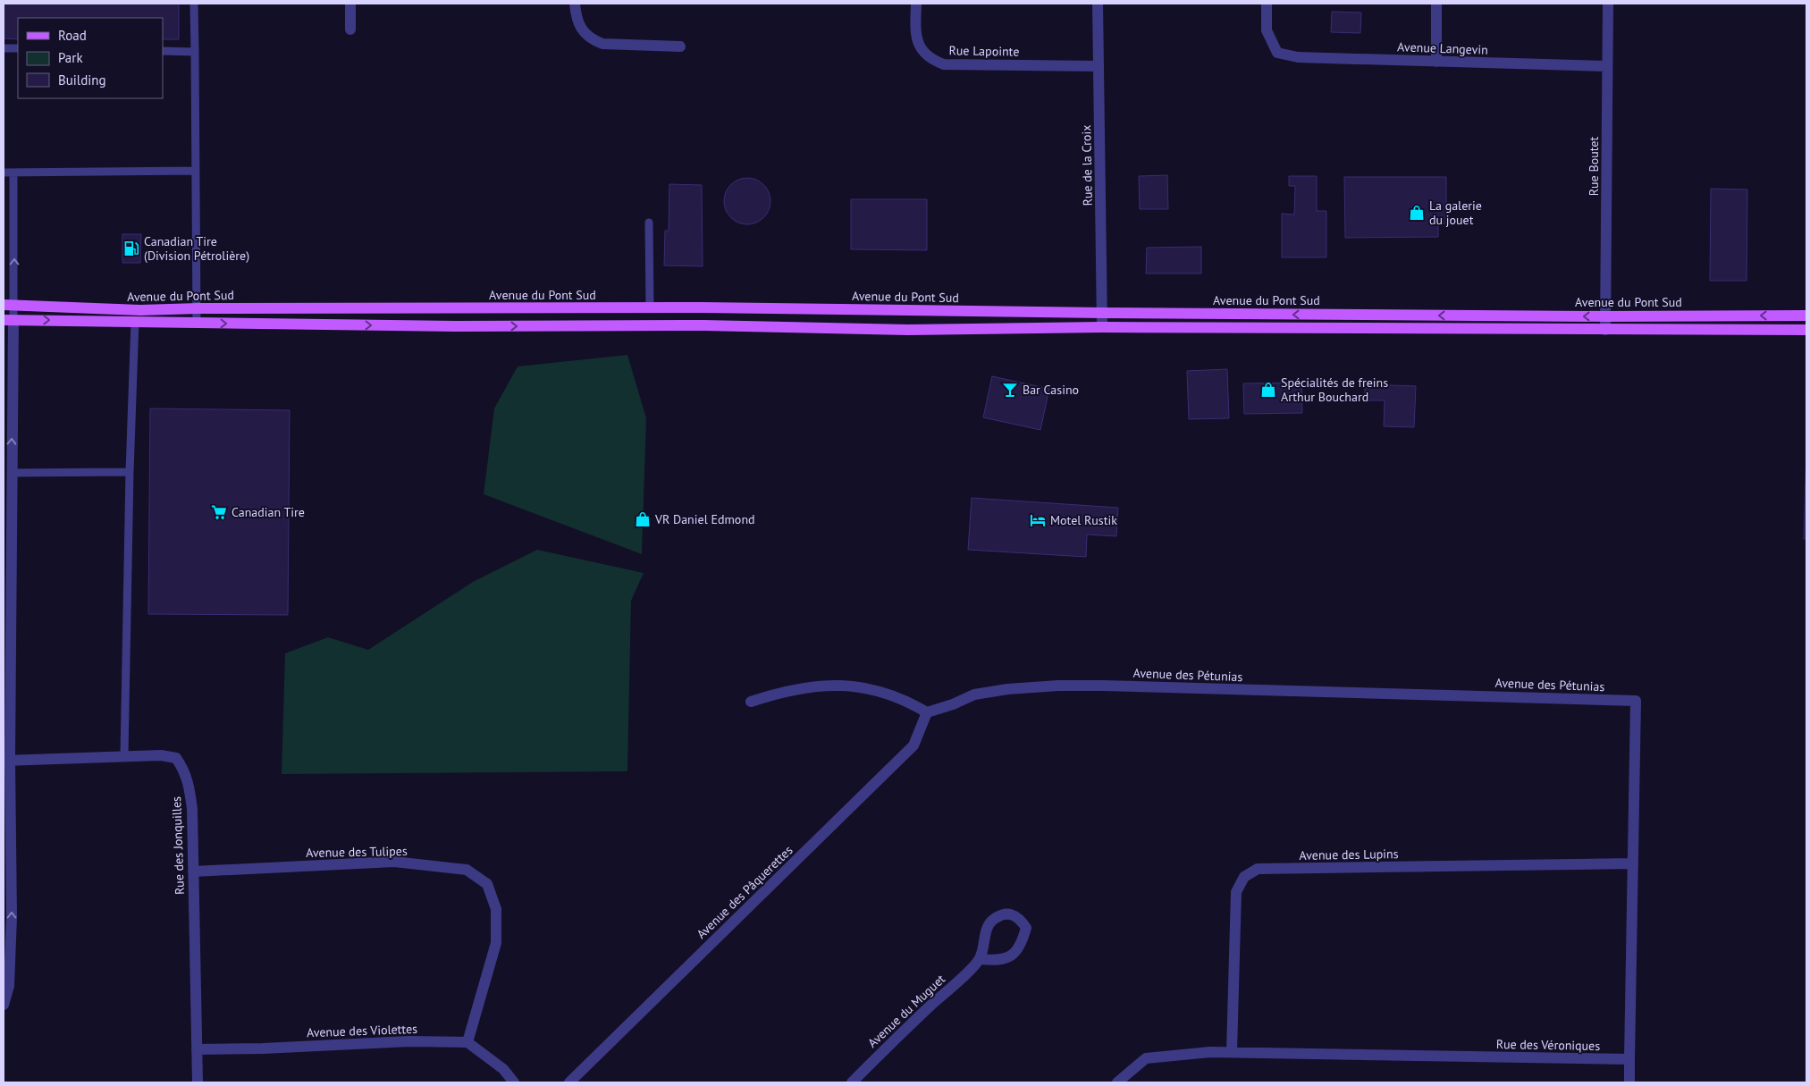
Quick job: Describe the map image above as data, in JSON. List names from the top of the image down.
{
  "streets": {
    "main road": ["Avenue du Pont Sud"],
    "street": [
      "Avenue Langevin",
      "Rue Lapointe",
      "Rue de la Croix",
      "Rue Boutet",
      "Avenue des Pétunias",
      "Rue des Jonquilles",
      "Avenue des Tulipes",
      "Avenue des Lupins",
      "Avenue des Pâquerettes",
      "Avenue du Muguet",
      "Avenue des Violettes",
      "Rue des Véroniques"
    ]
  },
  "crossings": [
    ["Avenue Langevin", "Rue Boutet"],
    ["Rue Lapointe", "Rue de la Croix"],
    ["Rue de la Croix", "Avenue du Pont Sud"],
    ["Rue Boutet", "Avenue du Pont Sud"],
    ["Avenue des Pétunias", "Avenue des Lupins"],
    ["Avenue des Pétunias", "Avenue des Pâquerettes"],
    ["Rue des Jonquilles", "Avenue des Tulipes"],
    ["Rue des Jonquilles", "Avenue des Violettes"],
    ["Avenue des Tulipes", "Avenue des Violettes"],
    ["Avenue des Lupins", "Rue des Véroniques"]
  ],
  "places": {
    "shop": ["La galerie du jouet", "Spécialités de freins Arthur Bouchard", "VR Daniel Edmond"],
    "fuel station": ["Canadian Tire (Division Pétrolière)"],
    "bar": ["Bar Casino"],
    "supermarket": ["Canadian Tire"],
    "hotel": ["Motel Rustik"]
  },
  "legend": ["Road", "Park", "Building"]
}
